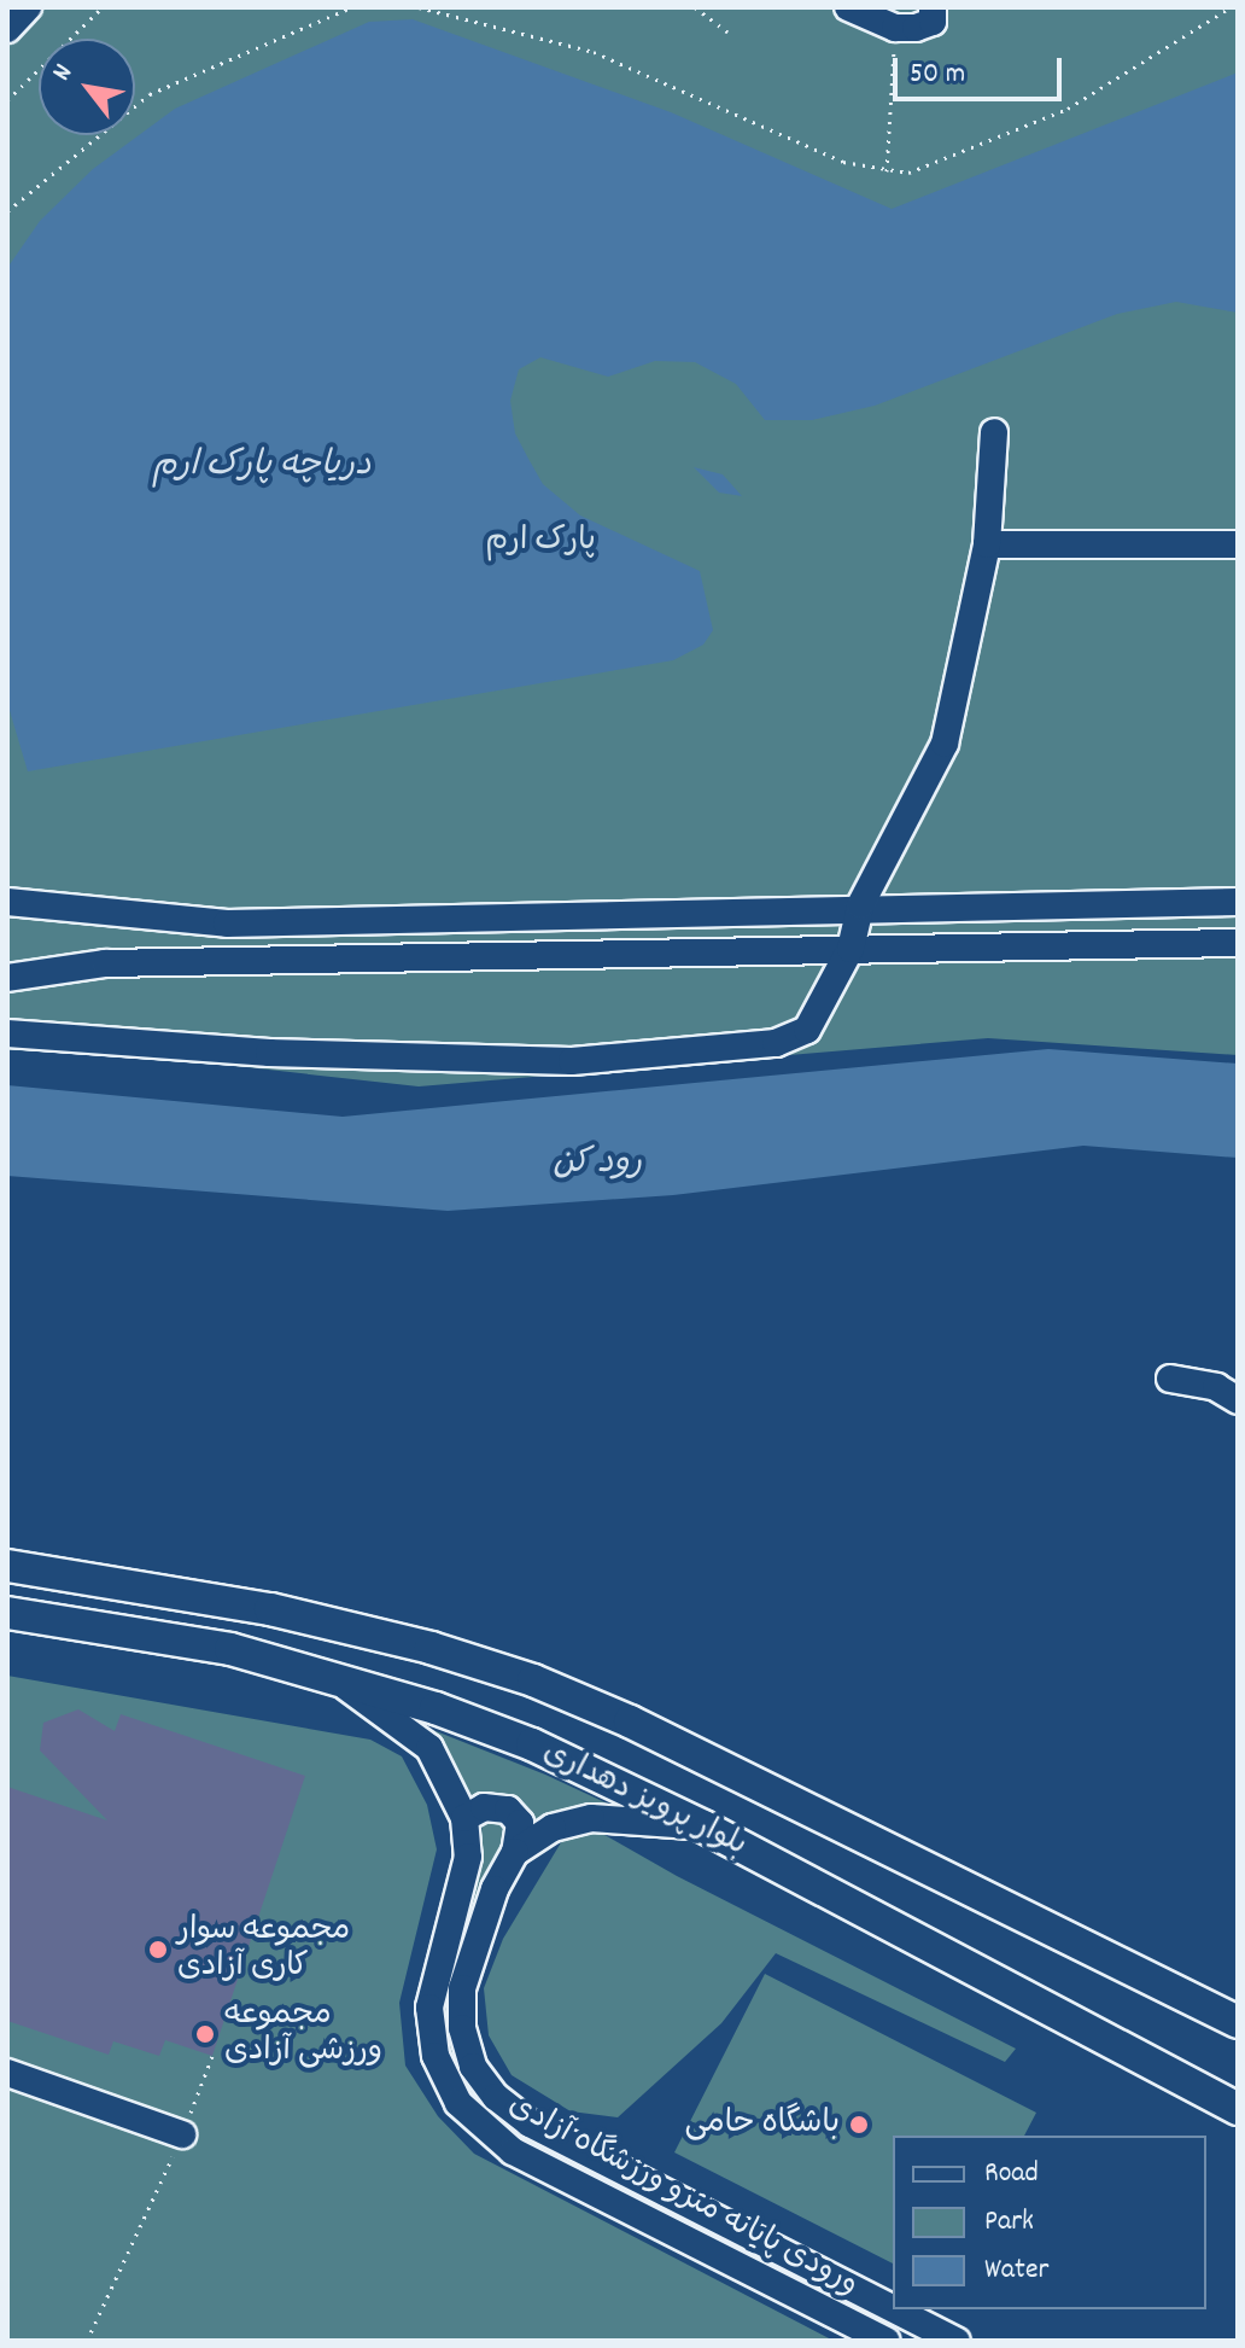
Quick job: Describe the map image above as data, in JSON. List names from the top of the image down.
{
  "streets": {
    "main road": ["بلوار پرویز دهداری"],
    "street": ["ورودی پایانه مترو ورزشگاه آزادی"]
  },
  "water": ["دریاچه پارک ارم", "رود کن"],
  "parks": ["پارک ارم"],
  "places": ["مجموعه سوار کاری آزادی", "مجموعه ورزشی آزادی", "باشگاه حامی"],
  "legend": ["Road", "Park", "Water"],
  "scale_bar": "50 m",
  "north": "top left"
}
